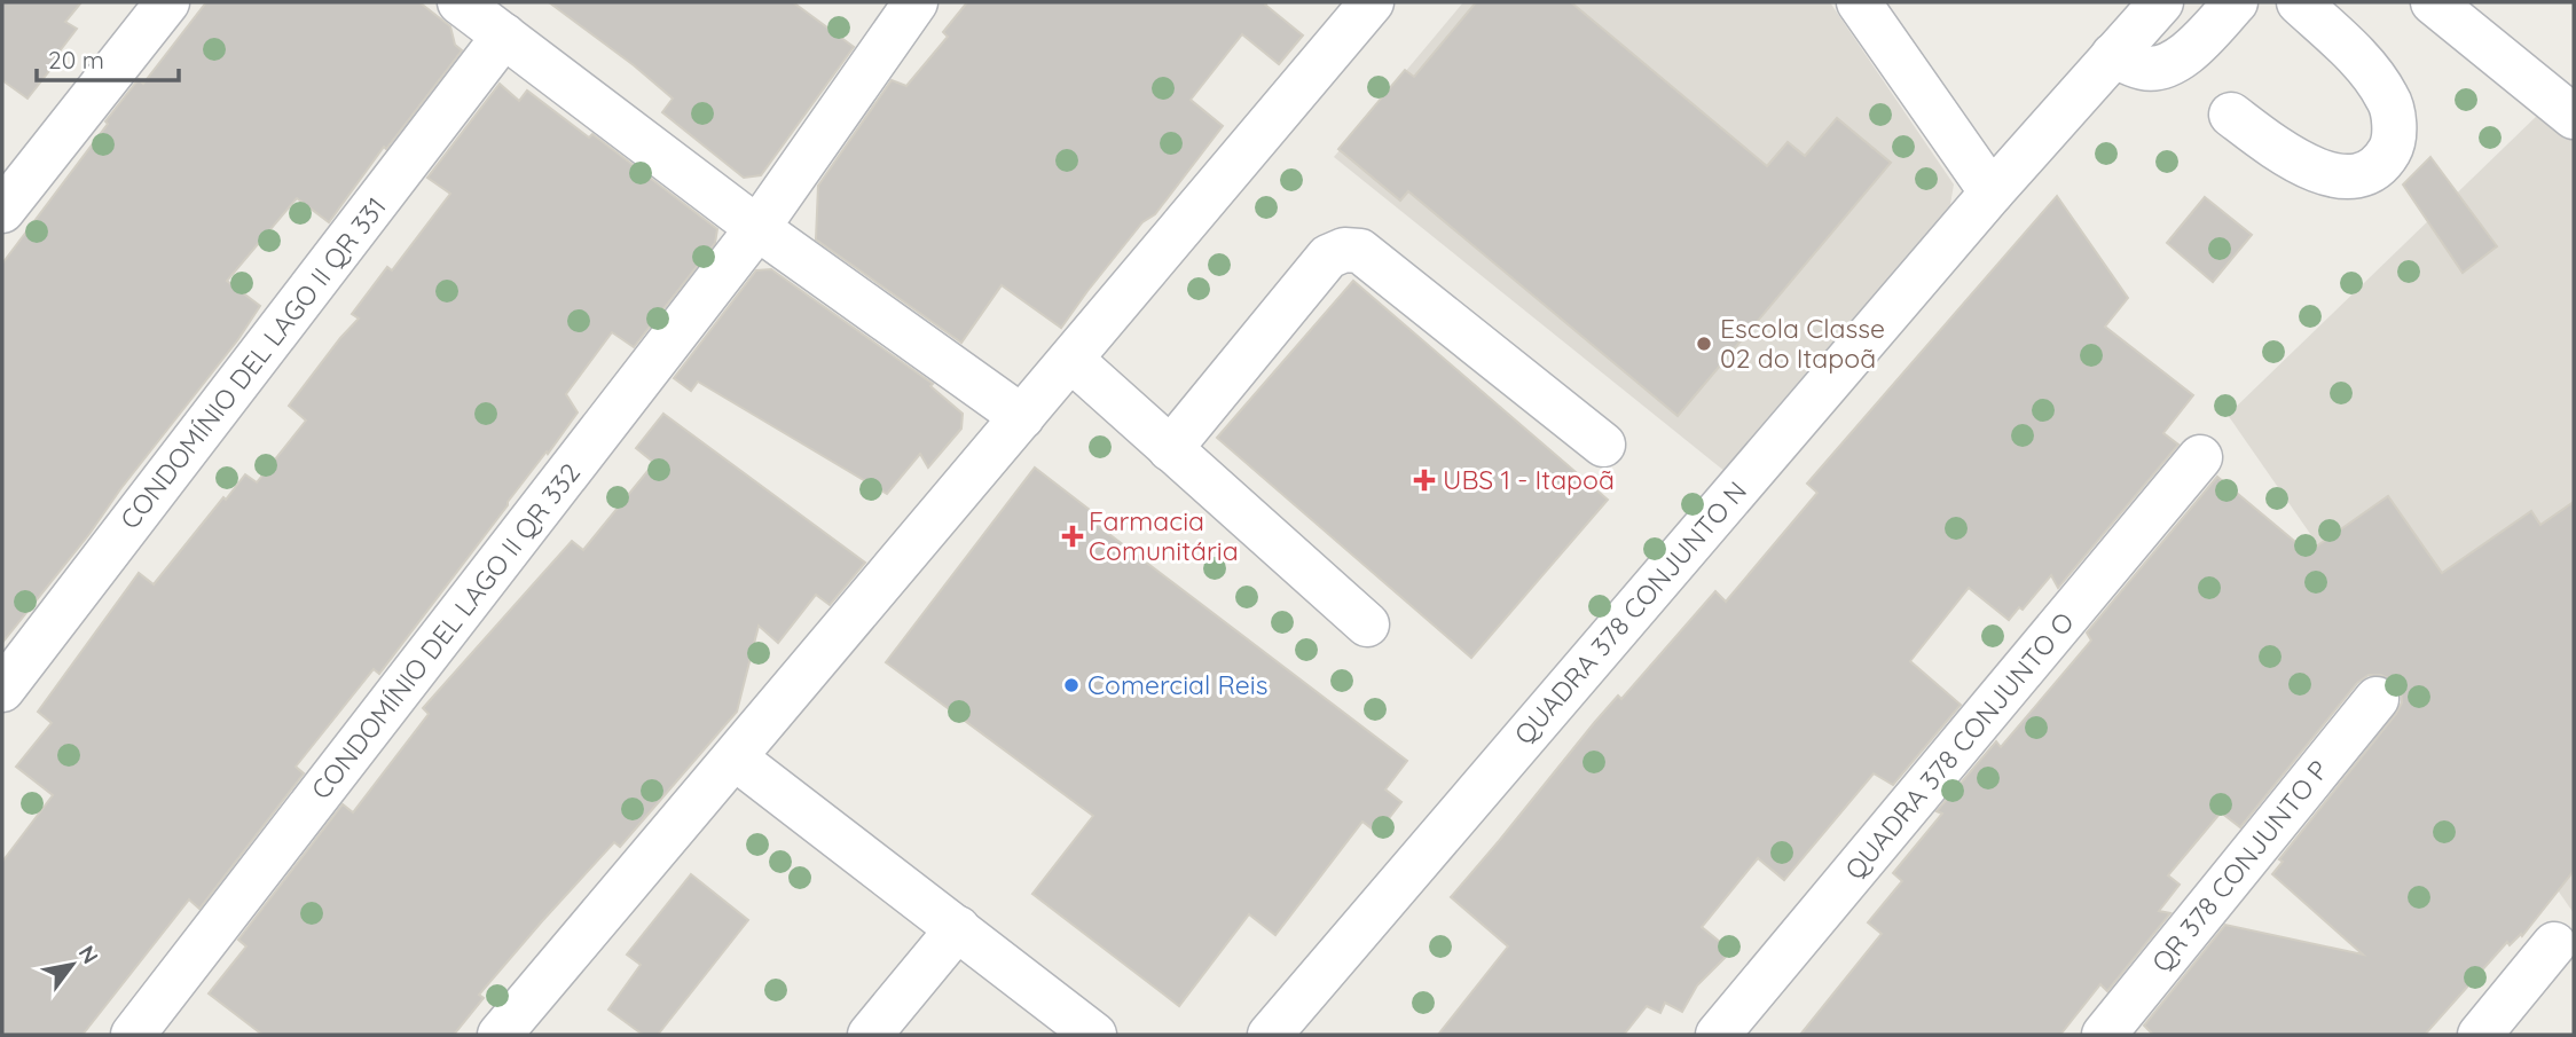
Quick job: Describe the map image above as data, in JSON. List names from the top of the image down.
{
  "streets": {
    "street": [
      "CONDOMÍNIO DEL LAGO II QR 331",
      "QUADRA 378 CONJUNTO N",
      "CONDOMÍNIO DEL LAGO II QR 332",
      "QUADRA 378 CONJUNTO O",
      "QR 378 CONJUNTO P"
    ]
  },
  "places": {
    "other": ["Escola Classe 02 do Itapoã", "Comercial Reis"],
    "health": ["UBS 1 - Itapoã", "Farmacia Comunitária"]
  },
  "scale_bar": "20 m",
  "north": "top right"
}
